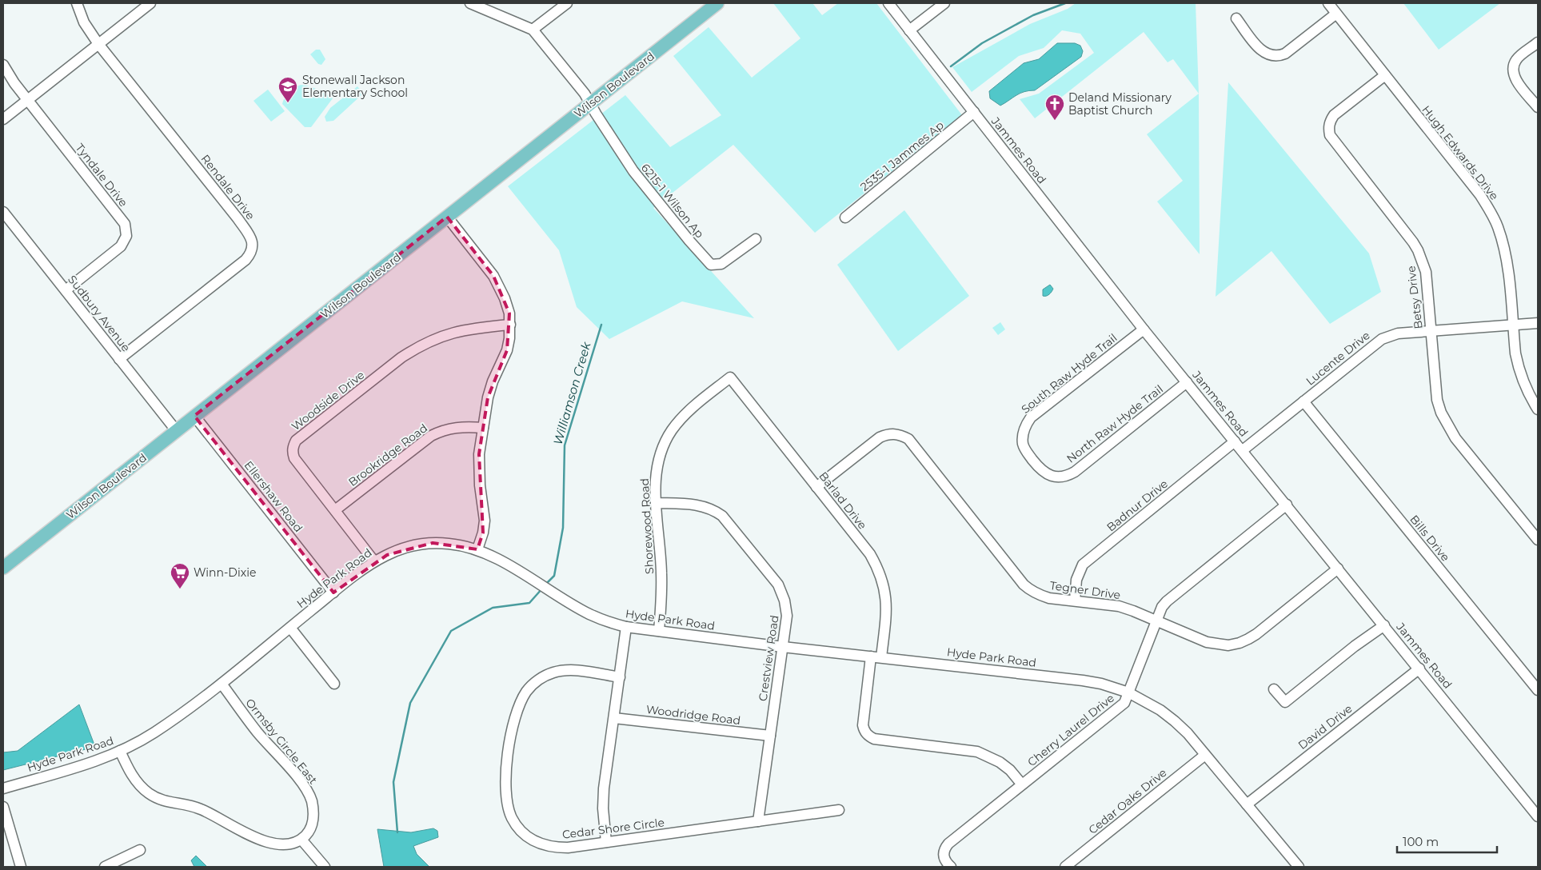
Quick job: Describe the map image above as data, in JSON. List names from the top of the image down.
{
  "streets": {
    "main road": ["Wilson Boulevard"],
    "street": [
      "Jammes Road",
      "Hugh Edwards Drive",
      "2535-1 Jammes Ap",
      "Tyndale Drive",
      "Rendale Drive",
      "6215-1 Wilson Ap",
      "Betsy Drive",
      "Sudbury Avenue",
      "Lucente Drive",
      "South Raw Hyde Trail",
      "Woodside Drive",
      "North Raw Hyde Trail",
      "Brookridge Road",
      "Ellershaw Road",
      "Barlad Drive",
      "Badnur Drive",
      "Shorewood Road",
      "Bills Drive",
      "Hyde Park Road",
      "Tegner Drive",
      "Crestview Road",
      "Woodridge Road",
      "David Drive",
      "Cherry Laurel Drive",
      "Ormsby Circle East",
      "Cedar Oaks Drive",
      "Cedar Shore Circle"
    ]
  },
  "crossings": [
    ["Wilson Boulevard", "6215-1 Wilson Ap"],
    ["Wilson Boulevard", "Sudbury Avenue"],
    ["Wilson Boulevard", "Ellershaw Road"],
    ["Jammes Road", "2535-1 Jammes Ap"],
    ["Jammes Road", "Lucente Drive"],
    ["Jammes Road", "South Raw Hyde Trail"],
    ["Jammes Road", "North Raw Hyde Trail"],
    ["Jammes Road", "Badnur Drive"],
    ["Jammes Road", "Tegner Drive"],
    ["Jammes Road", "David Drive"],
    ["Jammes Road", "Cherry Laurel Drive"],
    ["Hugh Edwards Drive", "Betsy Drive"],
    ["Hugh Edwards Drive", "Lucente Drive"],
    ["Tyndale Drive", "Sudbury Avenue"],
    ["Rendale Drive", "Sudbury Avenue"],
    ["Betsy Drive", "Lucente Drive"],
    ["Lucente Drive", "Bills Drive"],
    ["South Raw Hyde Trail", "North Raw Hyde Trail"],
    ["Woodside Drive", "Brookridge Road"],
    ["Woodside Drive", "Hyde Park Road"],
    ["Ellershaw Road", "Hyde Park Road"],
    ["Barlad Drive", "Shorewood Road"],
    ["Barlad Drive", "Hyde Park Road"],
    ["Barlad Drive", "Tegner Drive"],
    ["Badnur Drive", "Tegner Drive"],
    ["Shorewood Road", "Hyde Park Road"],
    ["Shorewood Road", "Crestview Road"],
    ["Hyde Park Road", "Crestview Road"],
    ["Hyde Park Road", "David Drive"],
    ["Hyde Park Road", "Cherry Laurel Drive"],
    ["Hyde Park Road", "Ormsby Circle East"],
    ["Hyde Park Road", "Cedar Oaks Drive"],
    ["Tegner Drive", "Cherry Laurel Drive"],
    ["Crestview Road", "Woodridge Road"],
    ["Crestview Road", "Cedar Shore Circle"]
  ],
  "water": ["Williamson Creek"],
  "places": {
    "school or university": ["Stonewall Jackson Elementary School"],
    "church": ["Deland Missionary Baptist Church"],
    "supermarket": ["Winn-Dixie"]
  },
  "scale_bar": "100 m"
}
